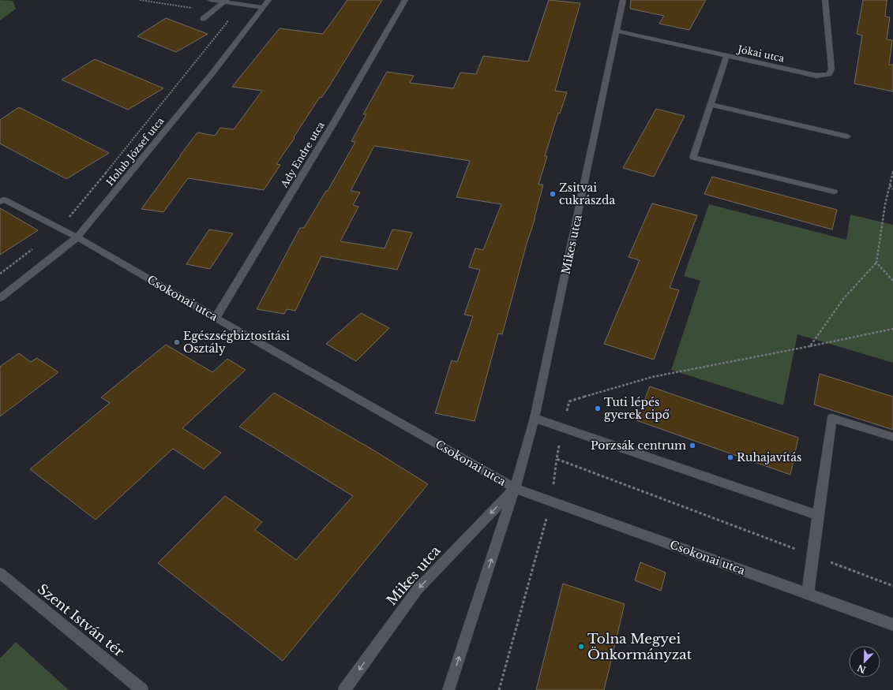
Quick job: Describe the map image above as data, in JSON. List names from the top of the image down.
{
  "streets": {
    "street": [
      "Jókai utca",
      "Holub József utca",
      "Ady Endre utca",
      "Mikes utca",
      "Csokonai utca",
      "Szent István tér"
    ]
  },
  "crossings": [
    ["Jókai utca", "Mikes utca"],
    ["Holub József utca", "Csokonai utca"],
    ["Ady Endre utca", "Csokonai utca"],
    ["Mikes utca", "Csokonai utca"]
  ],
  "places": [
    "Zsitvai cukrászda",
    "Egészségbiztosítási Osztály",
    "Tuti lépés gyerek cipő",
    "Porzsák centrum",
    "Ruhajavítás",
    "Tolna Megyei Önkormányzat"
  ],
  "north": "bottom left"
}
